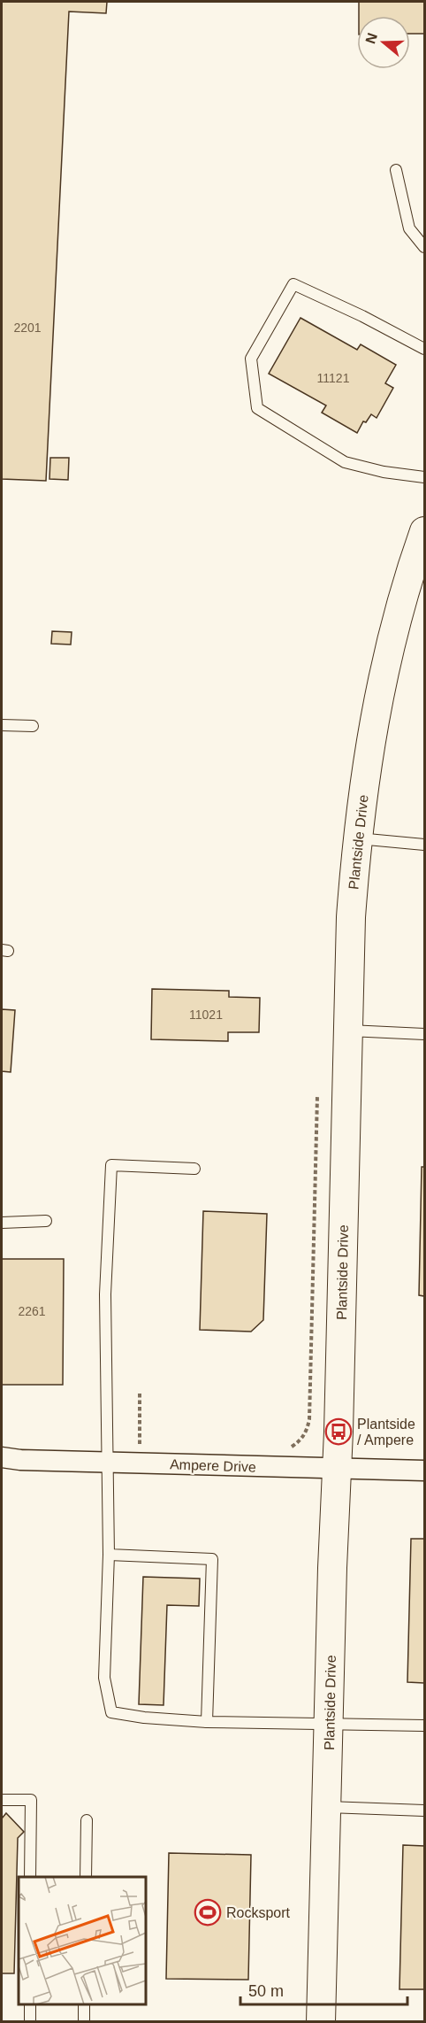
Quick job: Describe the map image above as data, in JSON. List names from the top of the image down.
{
  "streets": {
    "street": ["Plantside Drive", "Ampere Drive"]
  },
  "crossings": [
    ["Plantside Drive", "Ampere Drive"]
  ],
  "places": {
    "bus stop": ["Plantside / Ampere"],
    "sports": ["Rocksport"]
  },
  "house_numbers": [
    "2201",
    "11121",
    "11021",
    "2261"
  ],
  "scale_bar": "50 m",
  "north": "left"
}
